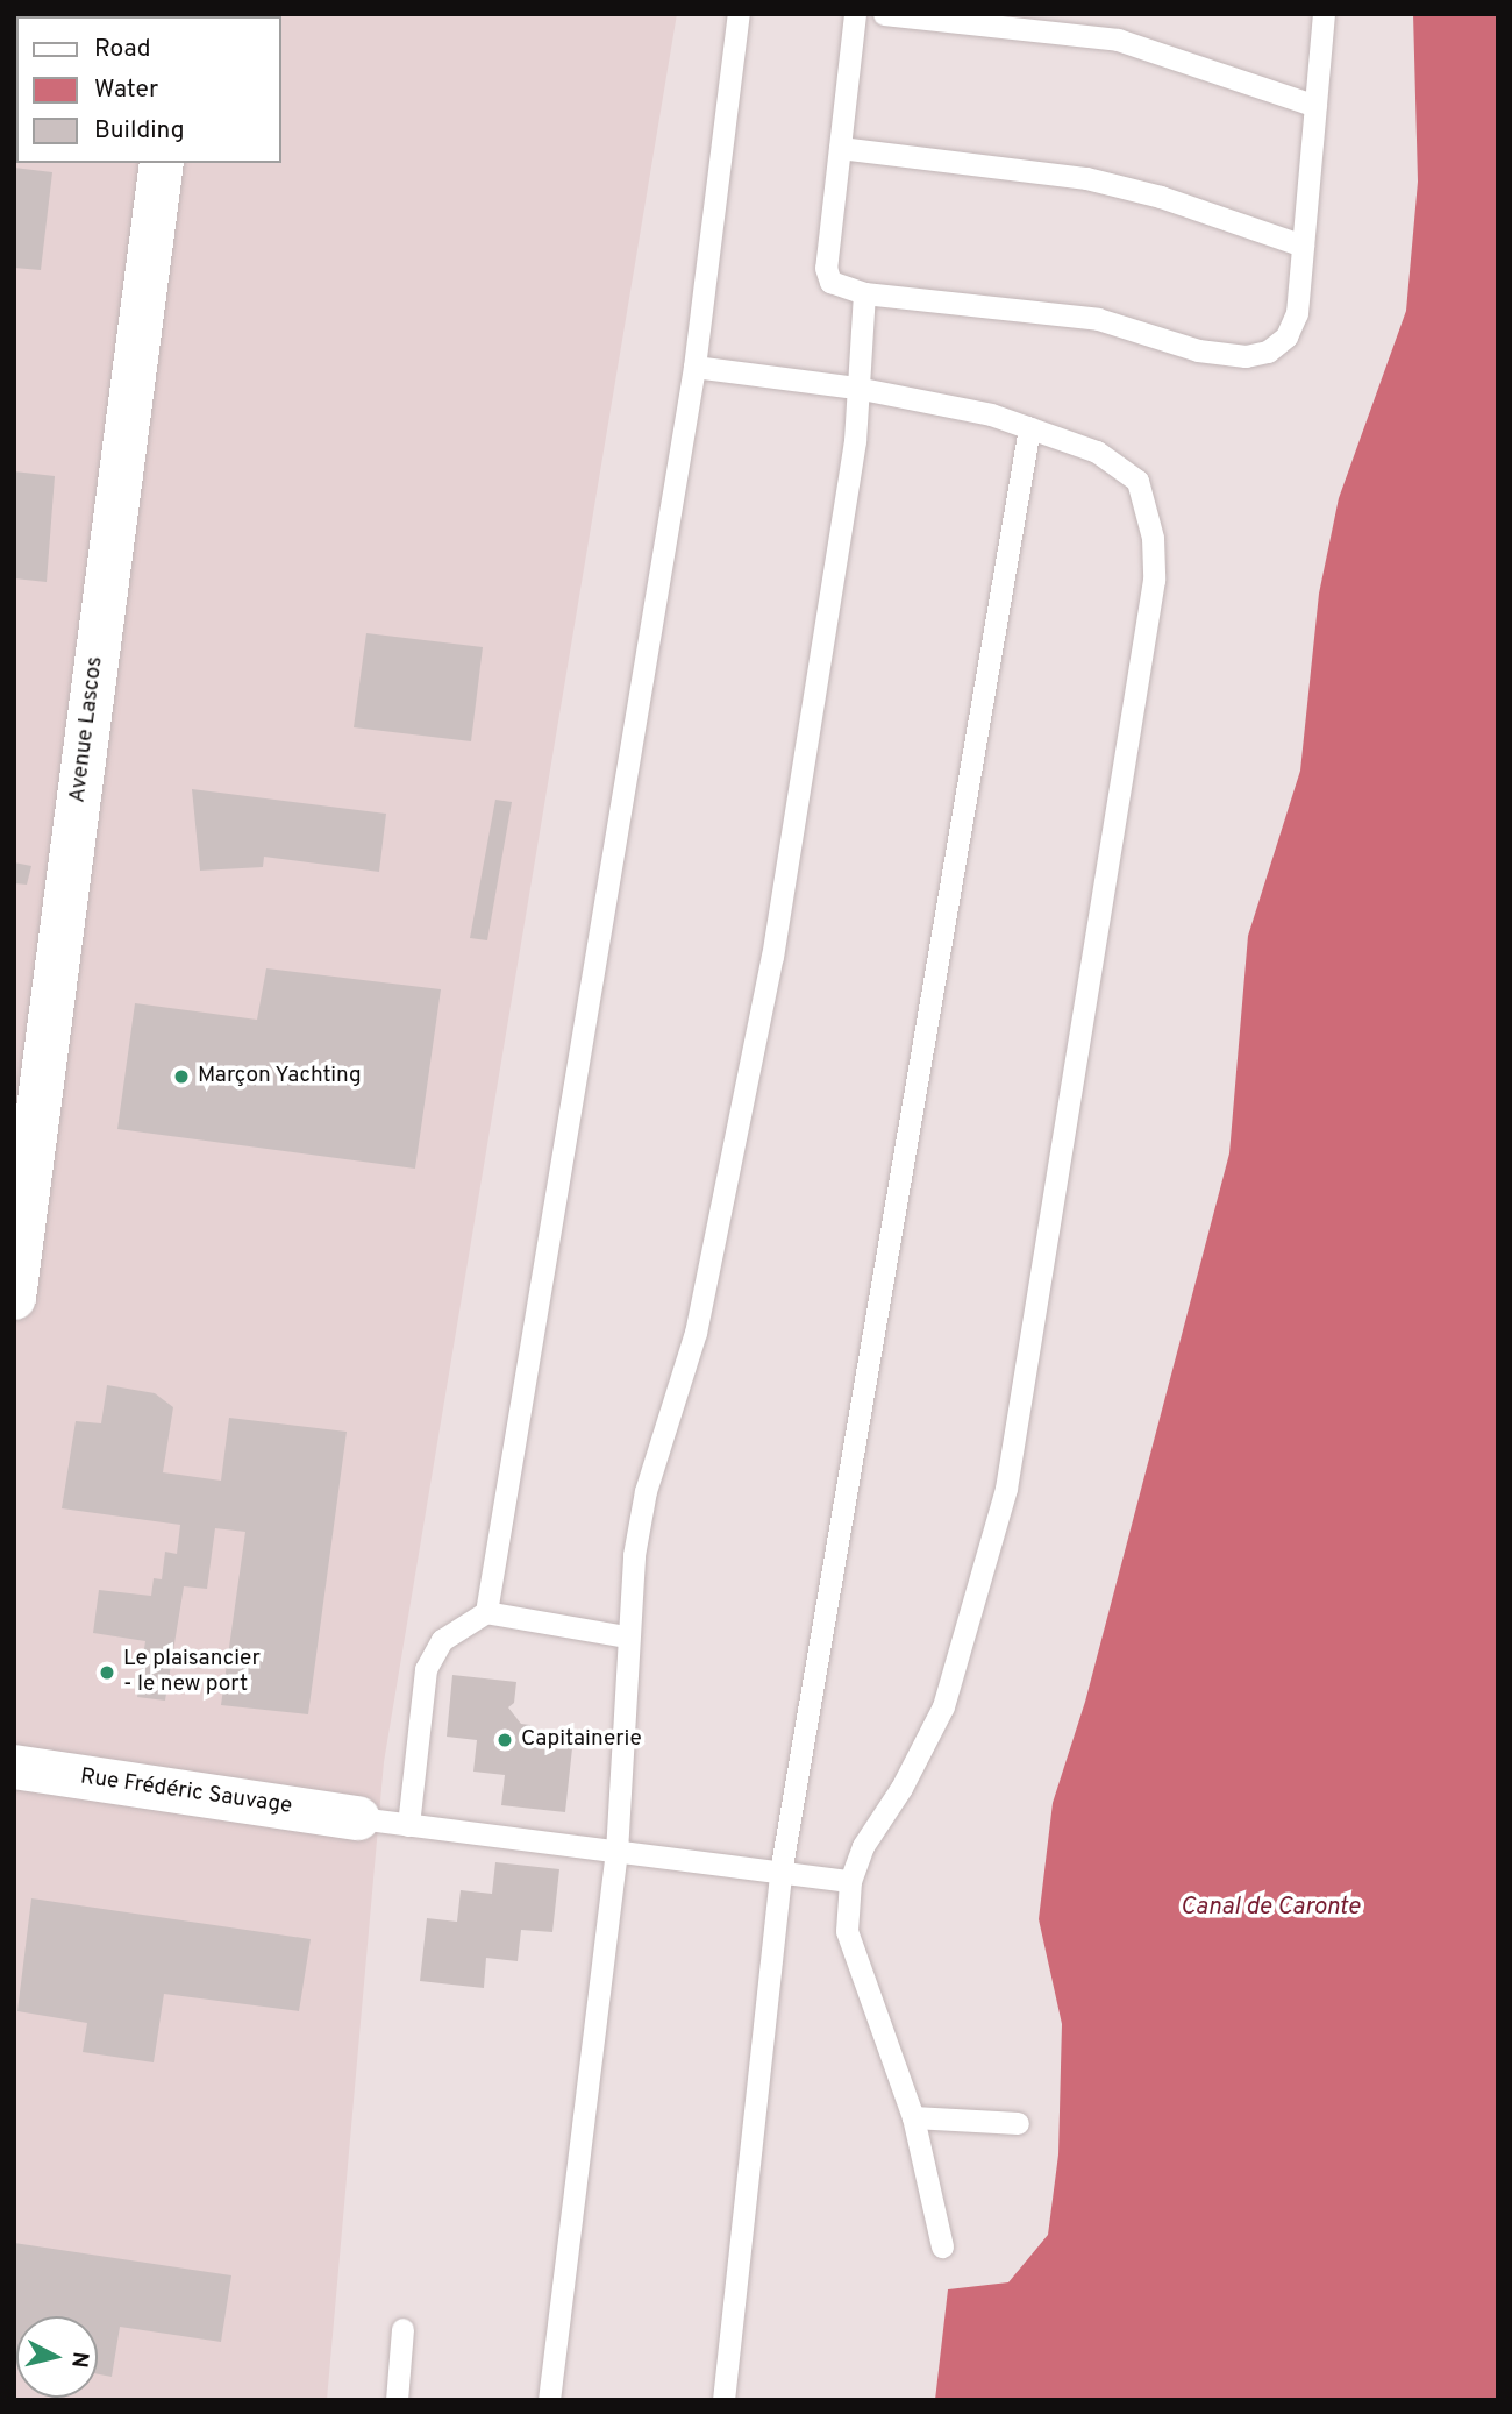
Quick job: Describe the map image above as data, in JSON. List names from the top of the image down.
{
  "streets": {
    "street": ["Avenue Lascos", "Rue Frédéric Sauvage"]
  },
  "water": ["Canal de Caronte"],
  "places": ["Marçon Yachting", "Le plaisancier - le new port", "Capitainerie"],
  "legend": ["Road", "Water", "Building"],
  "north": "right"
}
